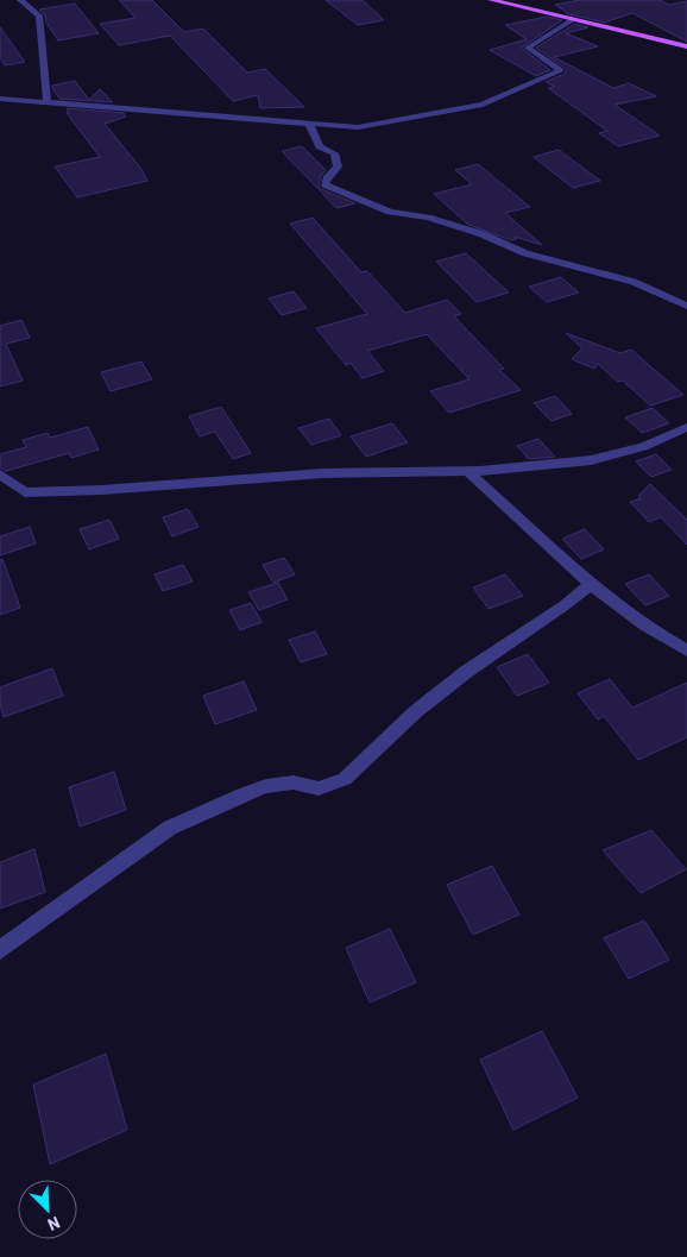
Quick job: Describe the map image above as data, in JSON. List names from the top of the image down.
{
  "north": "bottom right"
}
